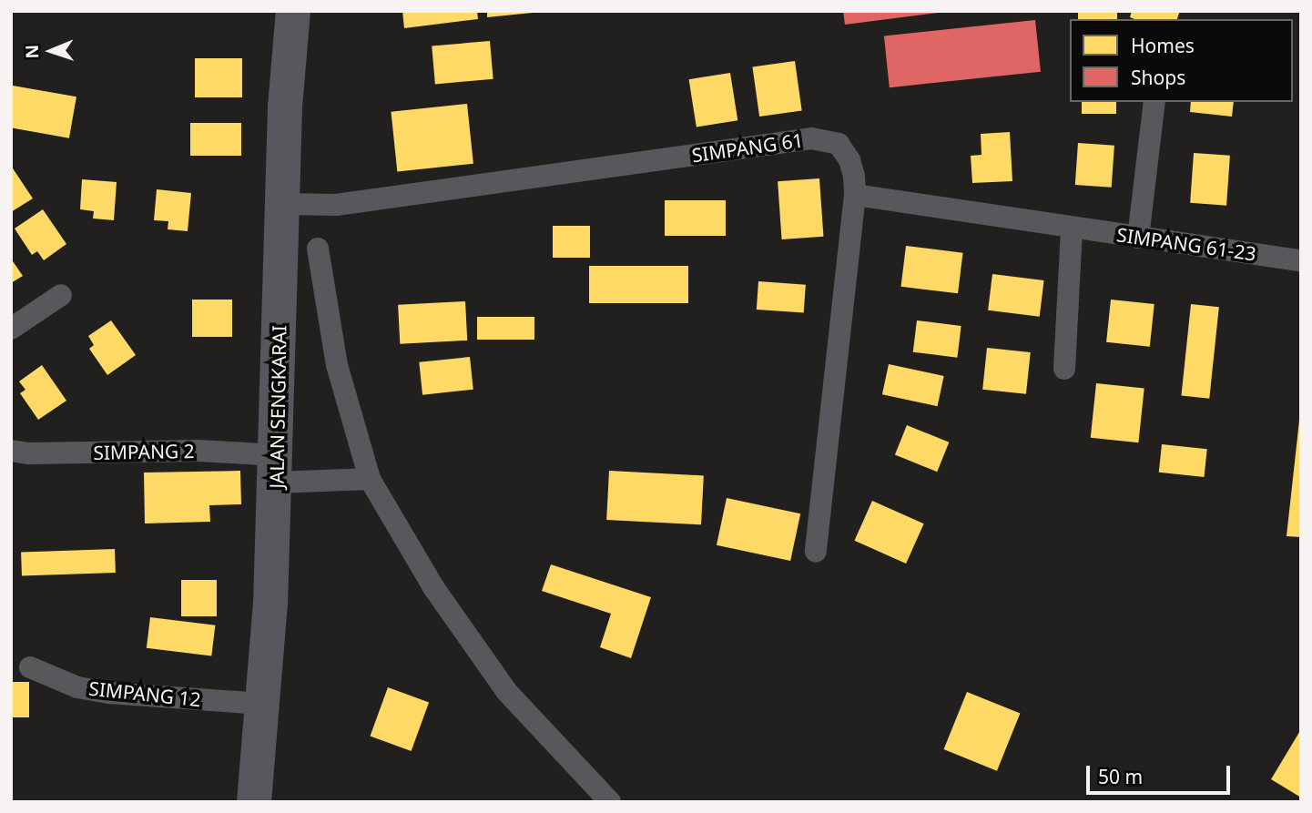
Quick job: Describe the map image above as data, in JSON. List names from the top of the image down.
{
  "streets": {
    "main road": ["JALAN SENGKARAI"],
    "street": [
      "SIMPANG 61",
      "SIMPANG 61-23",
      "SIMPANG 2",
      "SIMPANG 12"
    ]
  },
  "crossings": [
    ["SIMPANG 61", "SIMPANG 61-23"],
    ["SIMPANG 61", "JALAN SENGKARAI"],
    ["JALAN SENGKARAI", "SIMPANG 2"],
    ["JALAN SENGKARAI", "SIMPANG 12"]
  ],
  "legend": ["Homes", "Shops"],
  "scale_bar": "50 m",
  "north": "left"
}
